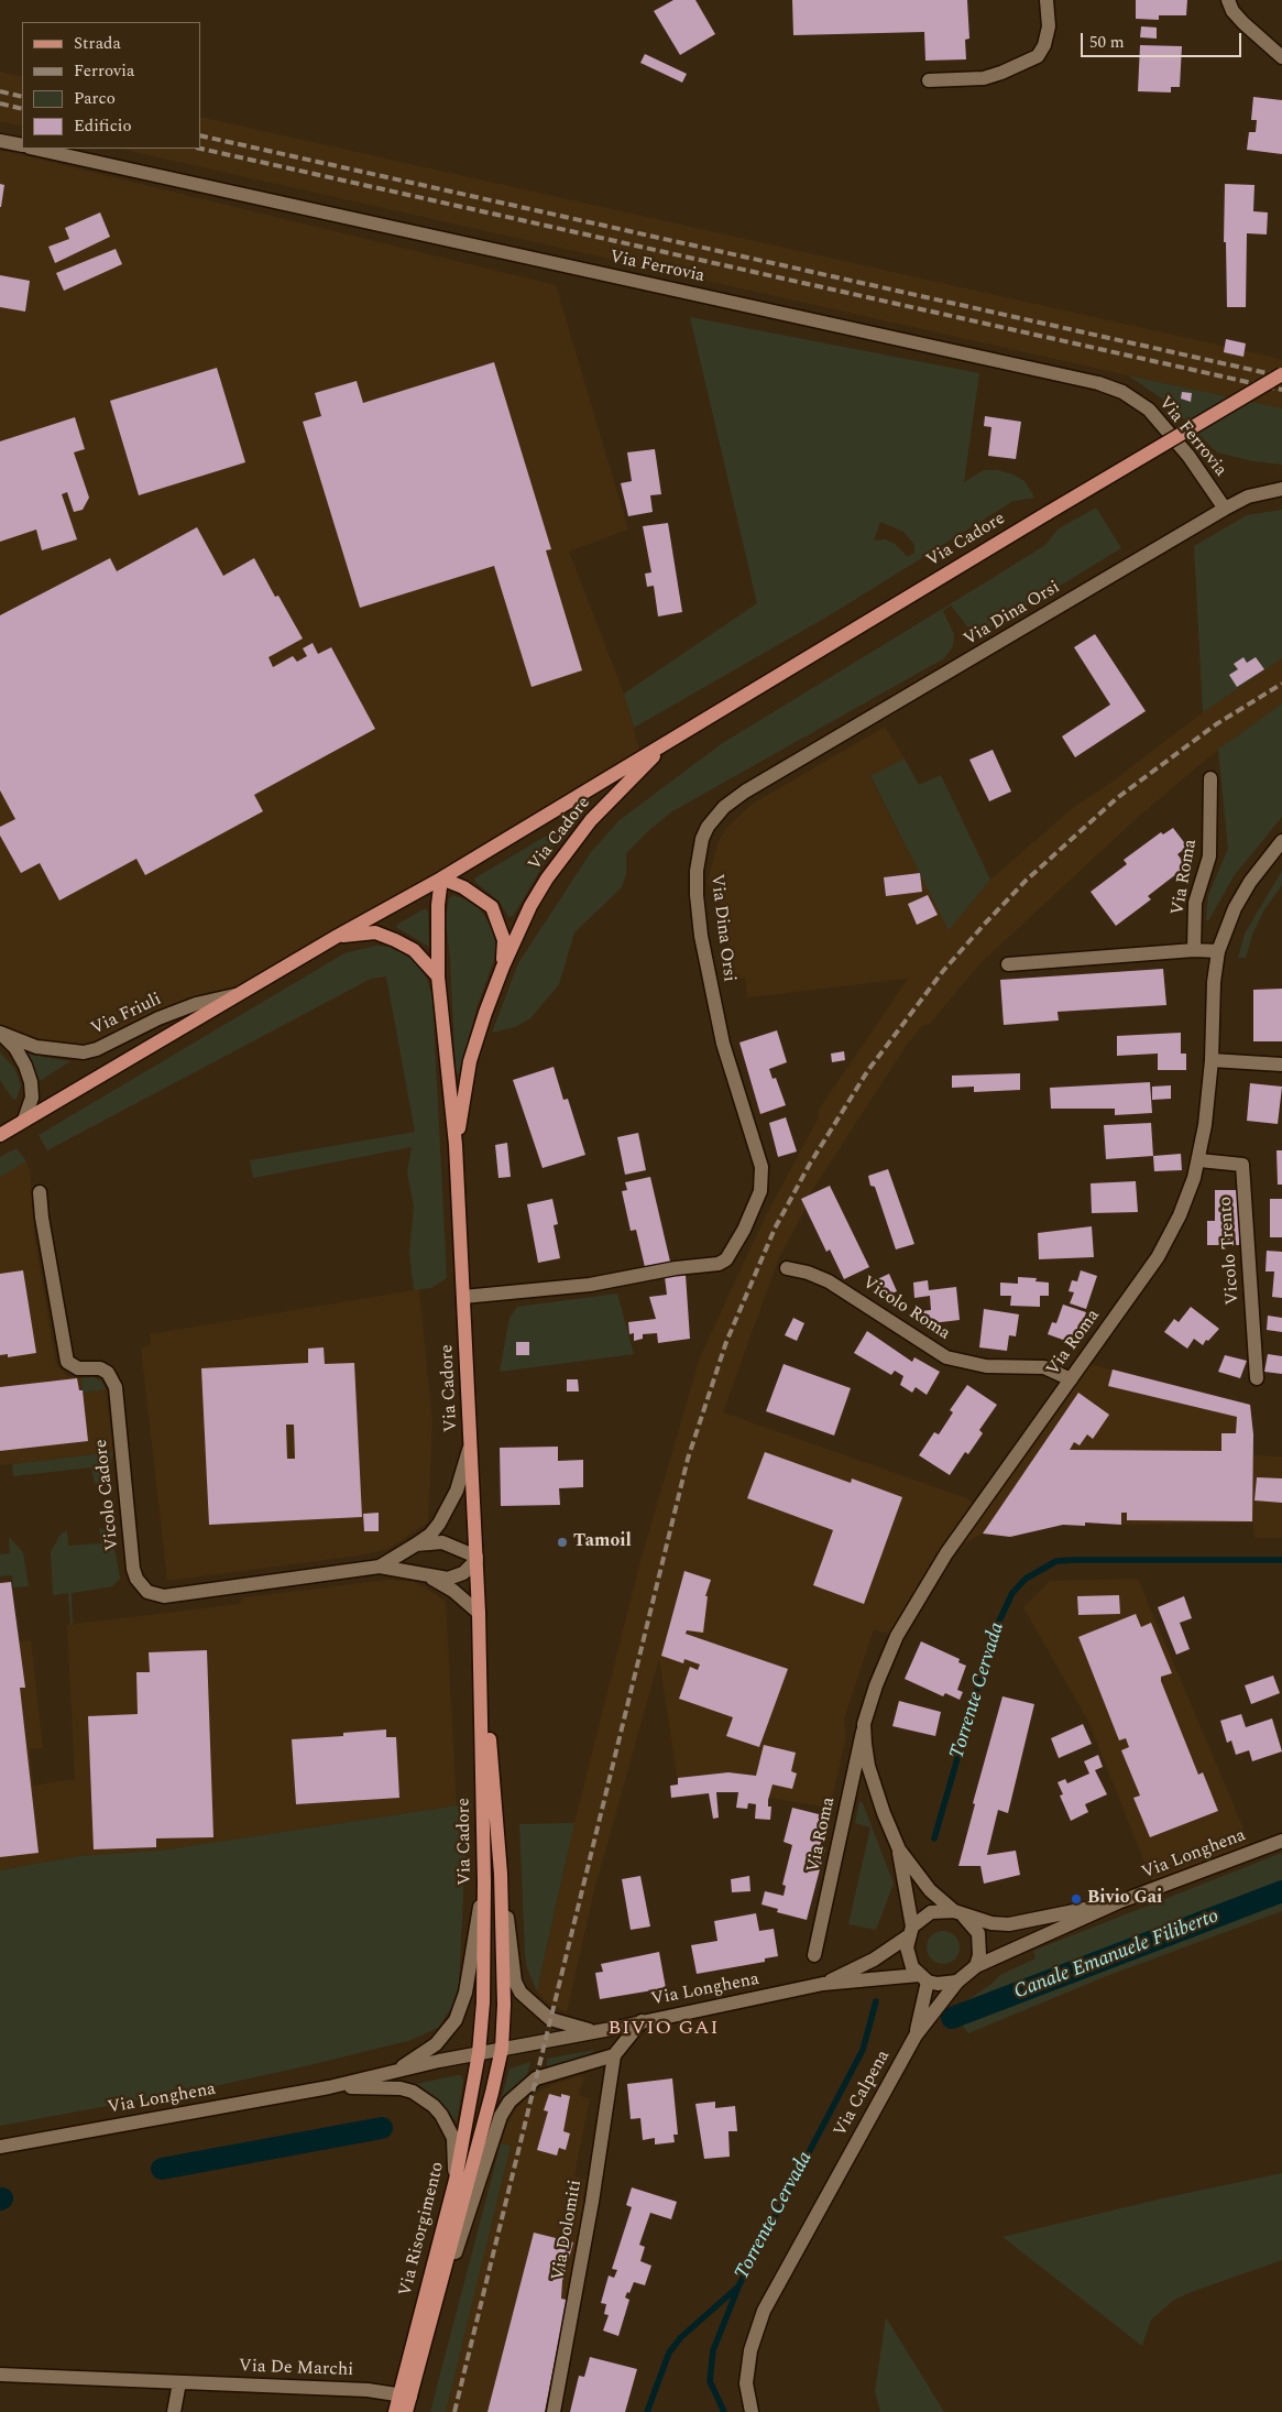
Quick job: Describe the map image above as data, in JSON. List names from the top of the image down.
{
  "streets": {
    "main road": ["Via Cadore", "Via Friuli", "Via Risorgimento"],
    "street": [
      "Via Ferrovia",
      "Via Dina Orsi",
      "Via Roma",
      "Vicolo Trento",
      "Vicolo Roma",
      "Vicolo Cadore",
      "Via Longhena",
      "Via Calpena",
      "Via Dolomiti",
      "Via De Marchi"
    ]
  },
  "crossings": [
    ["Via Ferrovia", "Via Dina Orsi"],
    ["Via Cadore", "Via Dina Orsi"],
    ["Via Cadore", "Via Friuli"],
    ["Via Cadore", "Vicolo Cadore"],
    ["Via Cadore", "Via Longhena"],
    ["Via Cadore", "Via Risorgimento"],
    ["Via Roma", "Vicolo Trento"],
    ["Via Roma", "Vicolo Roma"],
    ["Via Roma", "Via Longhena"],
    ["Via Roma", "Via Calpena"],
    ["Via Longhena", "Via Calpena"],
    ["Via Longhena", "Via Risorgimento"],
    ["Via Risorgimento", "Via Dolomiti"],
    ["Via Risorgimento", "Via De Marchi"]
  ],
  "districts": ["BIVIO GAI"],
  "water": ["Torrente Cervada", "Canale Emanuele Filiberto"],
  "places": ["Tamoil", "Bivio Gai"],
  "legend": [
    "Strada",
    "Ferrovia",
    "Parco",
    "Edificio"
  ],
  "scale_bar": "50 m"
}
